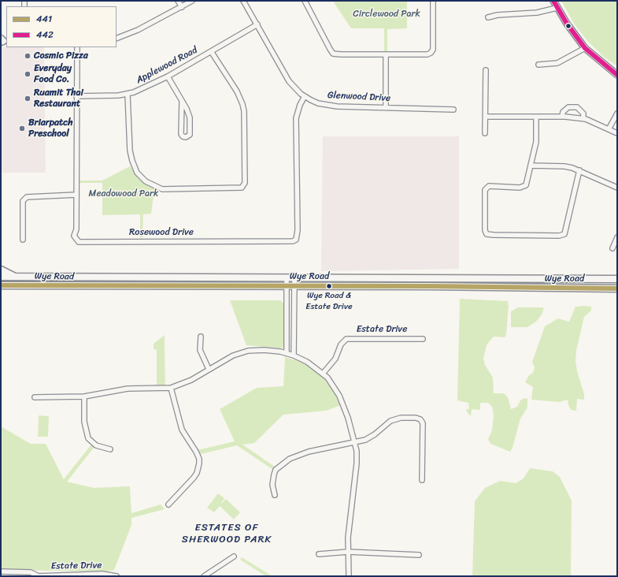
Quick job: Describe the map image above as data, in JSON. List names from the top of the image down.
{
  "streets": {
    "main road": ["Wye Road"],
    "street": [
      "Applewood Road",
      "Glenwood Drive",
      "Rosewood Drive",
      "Estate Drive"
    ]
  },
  "crossings": [
    ["Applewood Road", "Glenwood Drive"],
    ["Applewood Road", "Rosewood Drive"],
    ["Glenwood Drive", "Rosewood Drive"]
  ],
  "districts": ["ESTATES OF SHERWOOD PARK"],
  "parks": ["Circlewood Park", "Meadowood Park"],
  "places": [
    "Cosmic Pizza",
    "Everyday Food Co.",
    "Ruamit Thai Restaurant",
    "Briarpatch Preschool",
    "Wye Road & Estate Drive"
  ],
  "lines": ["transit line 442", "transit line 441"],
  "legend": ["441", "442"]
}
